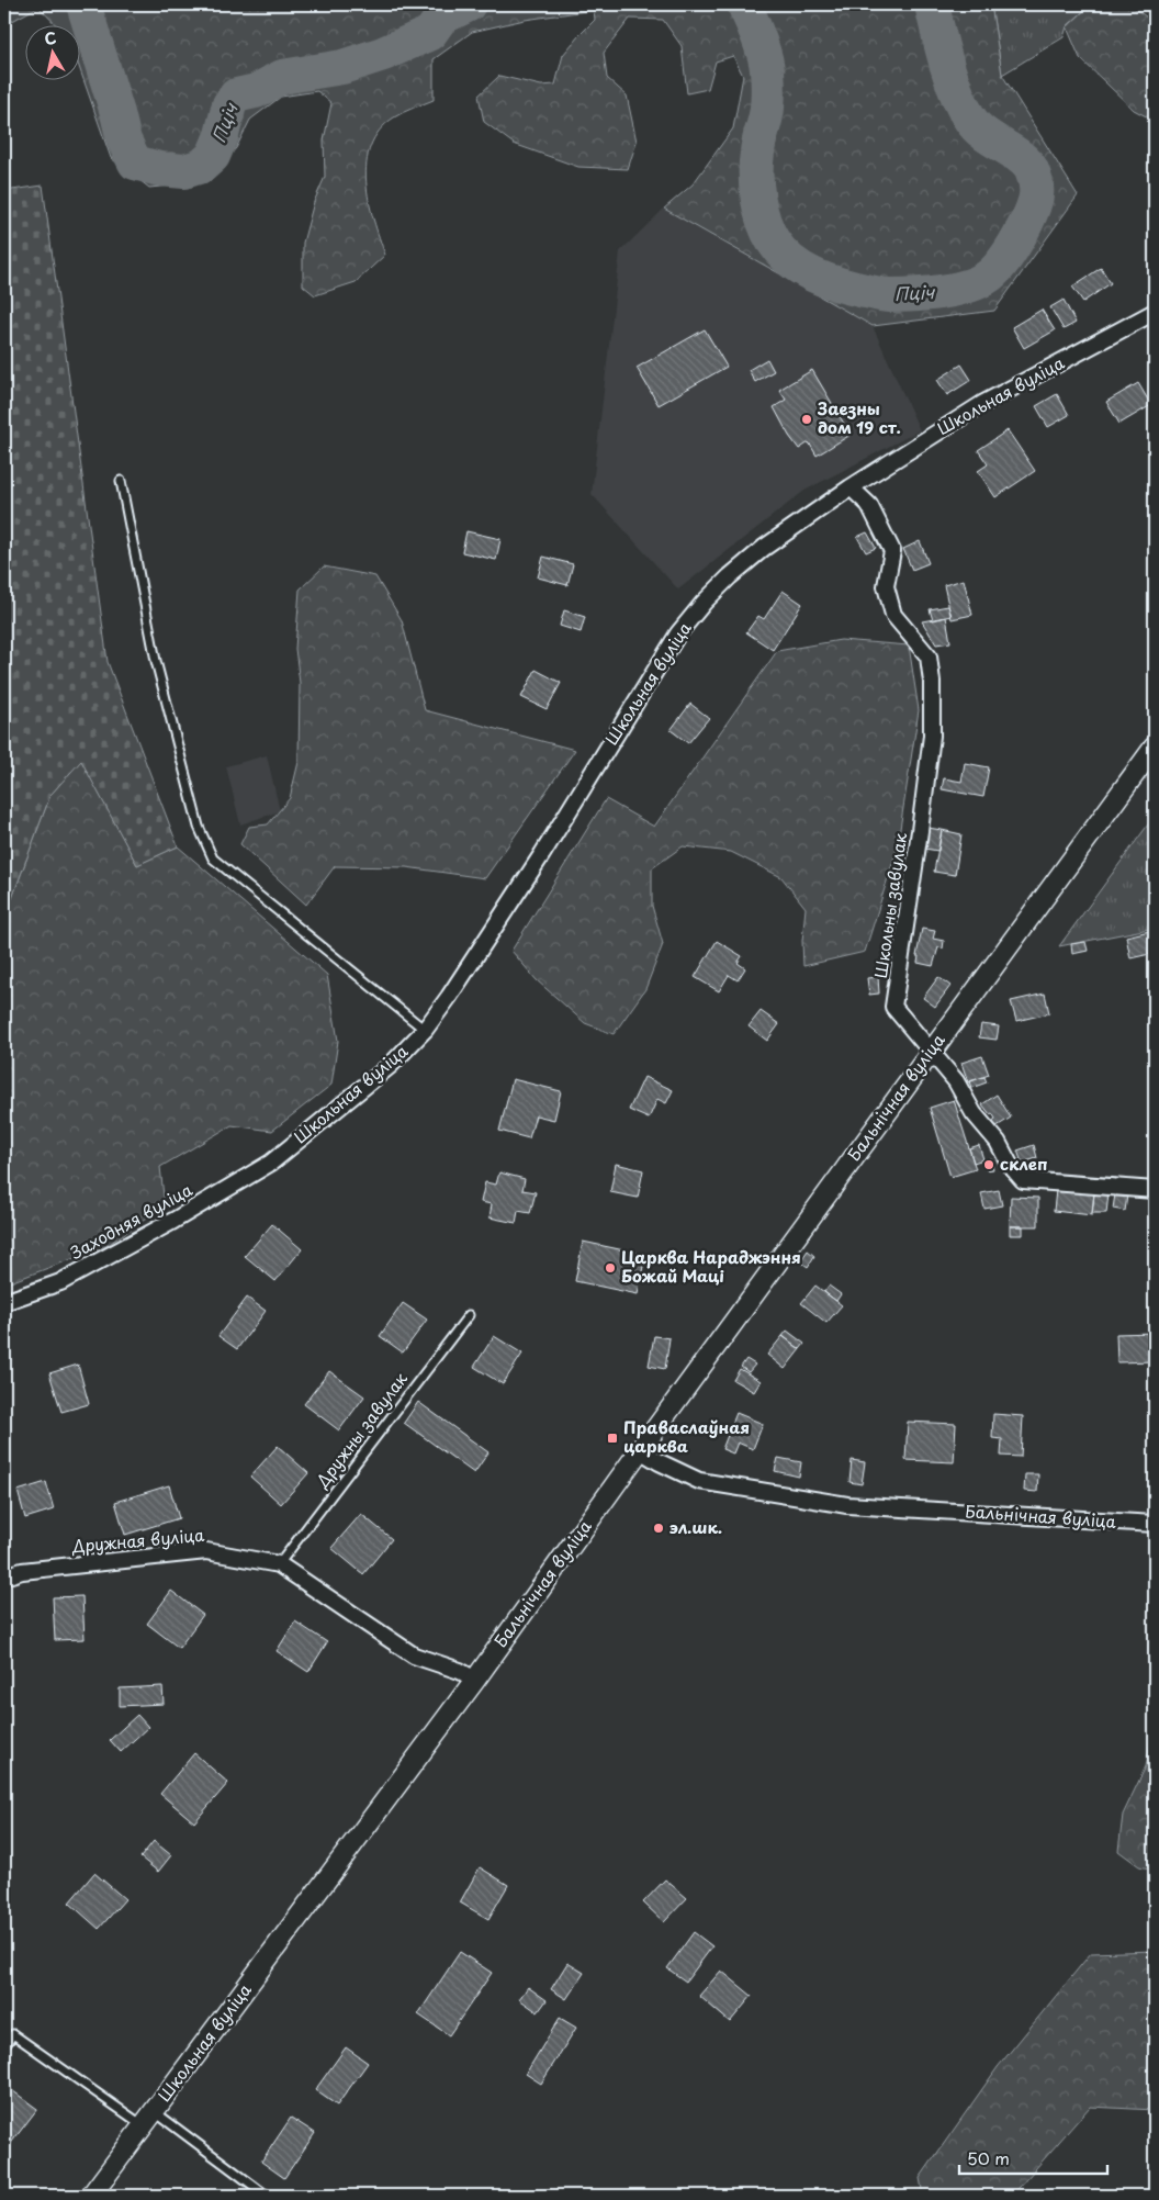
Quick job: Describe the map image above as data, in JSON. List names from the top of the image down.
{
  "streets": {
    "street": [
      "Школьная вуліца",
      "Школьны завулак",
      "Бальнічная вуліца",
      "Заходняя вуліца",
      "Дружная вуліца"
    ],
    "lane": ["Дружны завулак"]
  },
  "crossings": [
    ["Школьная вуліца", "Школьны завулак"],
    ["Школьная вуліца", "Бальнічная вуліца"],
    ["Школьная вуліца", "Заходняя вуліца"],
    ["Школьны завулак", "Бальнічная вуліца"],
    ["Бальнічная вуліца", "Дружная вуліца"],
    ["Дружны завулак", "Дружная вуліца"]
  ],
  "water": ["Пціч"],
  "places": {
    "other": [
      "Заезны дом 19 ст.",
      "склеп",
      "Царква Нараджэння Божай Маці",
      "эл.шк."
    ],
    "transit": ["Праваслаўная царква"]
  },
  "scale_bar": "50 m",
  "north": "top"
}
